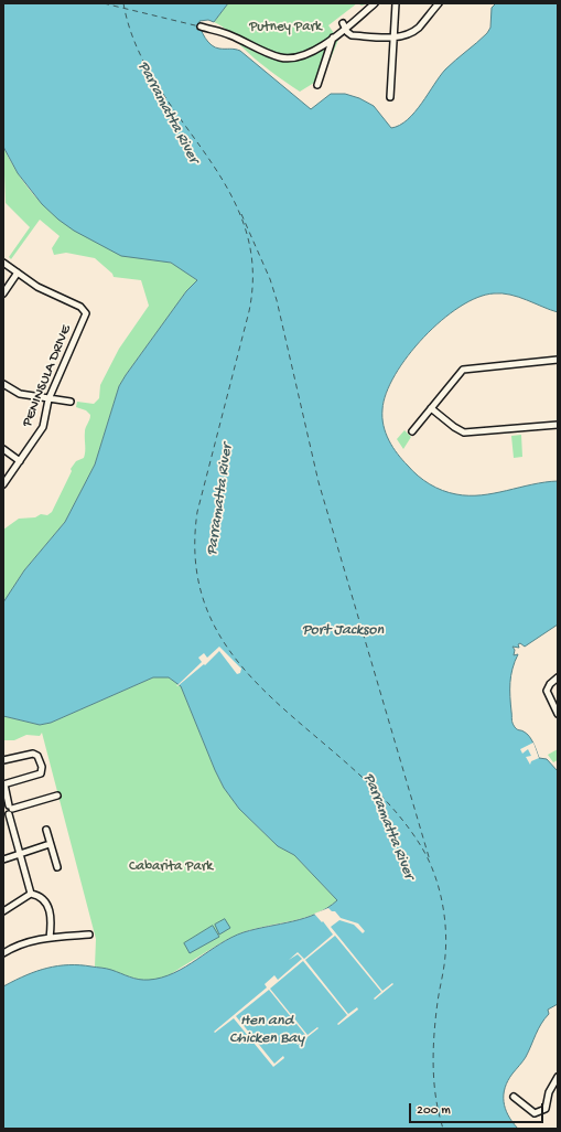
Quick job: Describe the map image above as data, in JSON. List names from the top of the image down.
{
  "streets": {
    "street": ["PENINSULA DRIVE"]
  },
  "water": ["Parramatta River", "Port Jackson", "Hen and Chicken Bay"],
  "parks": ["Putney Park", "Cabarita Park"],
  "scale_bar": "200 m"
}
